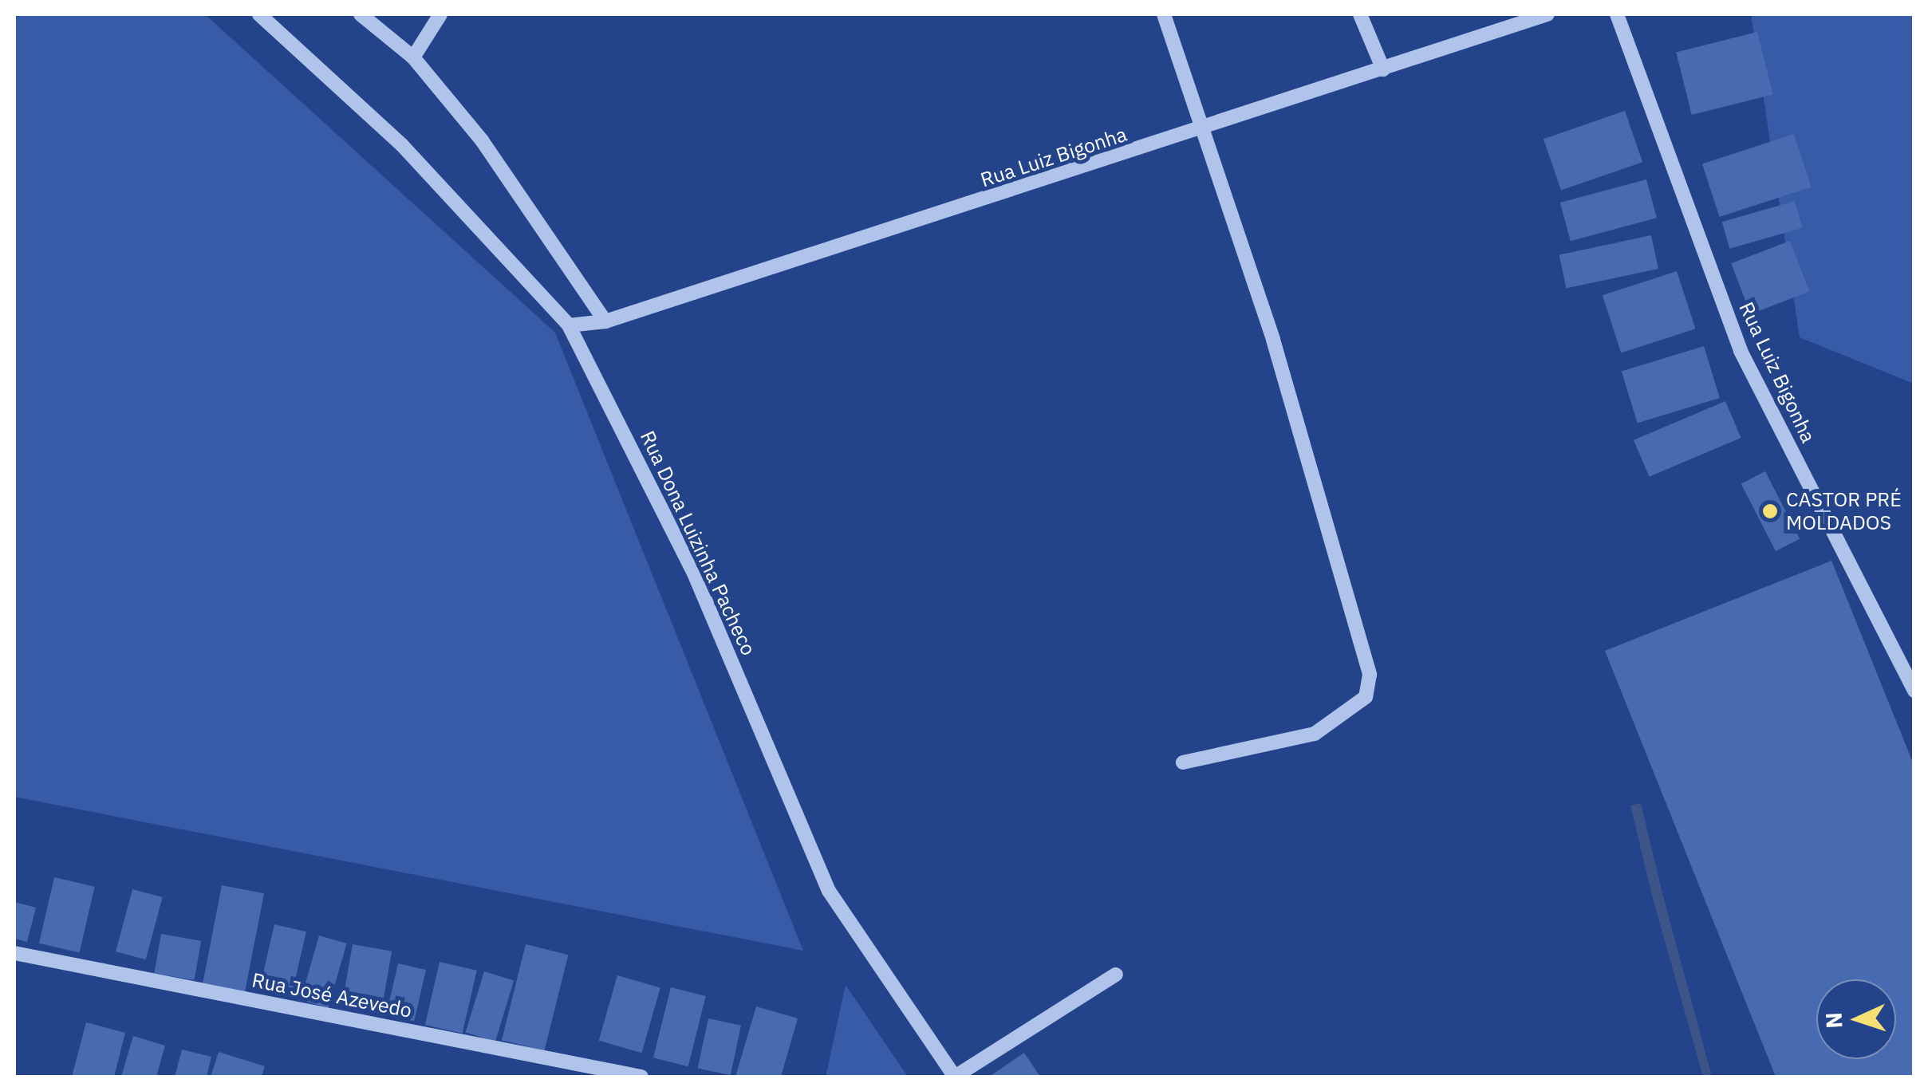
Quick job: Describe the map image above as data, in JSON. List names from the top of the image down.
{
  "streets": {
    "street": ["Rua Luiz Bigonha", "Rua Dona Luizinha Pacheco", "Rua José Azevedo"]
  },
  "crossings": [
    ["Rua Luiz Bigonha", "Rua Dona Luizinha Pacheco"]
  ],
  "places": ["CASTOR PRÉ MOLDADOS"],
  "north": "left"
}
